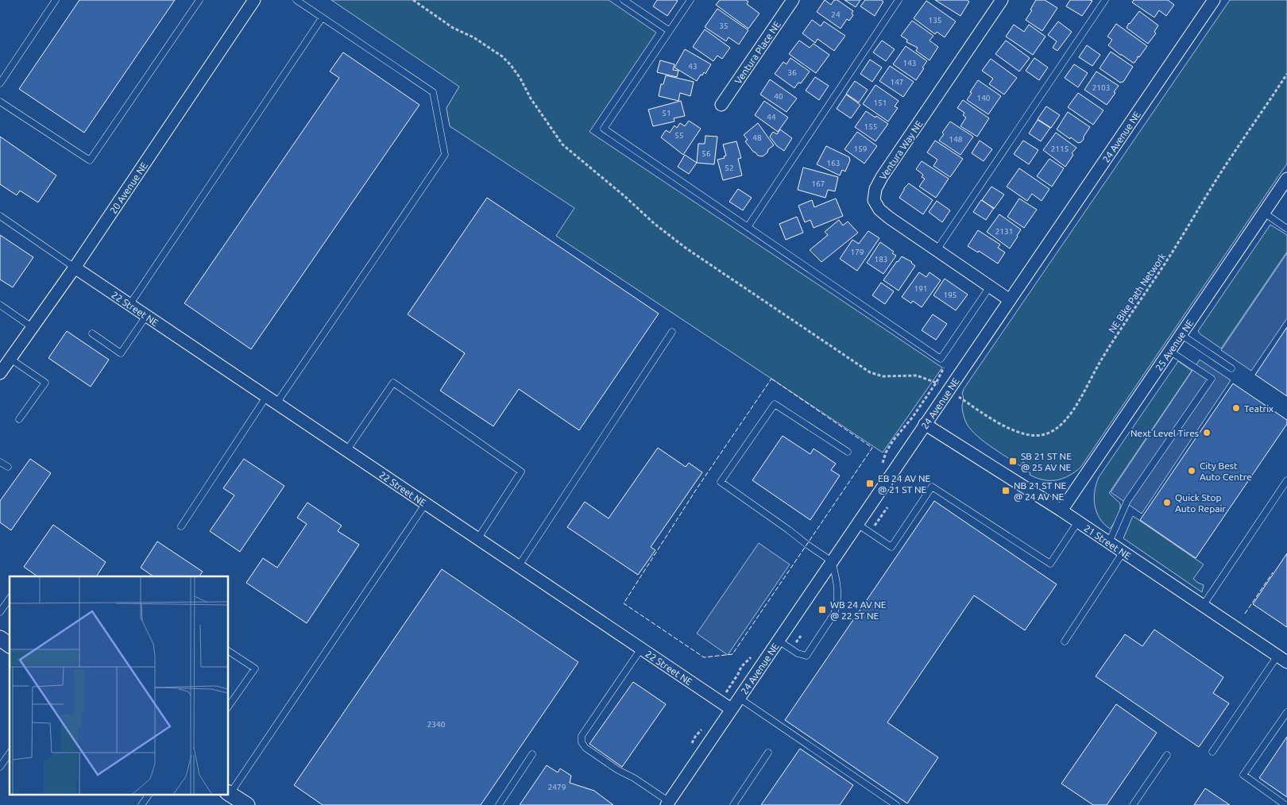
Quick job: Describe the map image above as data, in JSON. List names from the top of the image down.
{
  "streets": {
    "street": [
      "Ventura Place NE",
      "24 Avenue NE",
      "Ventura Way NE",
      "20 Avenue NE",
      "22 Street NE",
      "25 Avenue NE",
      "21 Street NE"
    ],
    "path": ["NE Bike Path Network"]
  },
  "crossings": [
    ["24 Avenue NE", "Ventura Way NE"],
    ["24 Avenue NE", "22 Street NE"],
    ["24 Avenue NE", "21 Street NE"],
    ["20 Avenue NE", "22 Street NE"],
    ["25 Avenue NE", "21 Street NE"]
  ],
  "places": {
    "other": [
      "Teatrix",
      "Next Level Tires",
      "City Best Auto Centre",
      "Quick Stop Auto Repair"
    ],
    "transit": [
      "SB 21 ST NE @ 25 AV NE",
      "EB 24 AV NE @ 21 ST NE",
      "NB 21 ST NE @ 24 AV NE",
      "WB 24 AV NE @ 22 ST NE"
    ]
  },
  "house_numbers": [
    "24",
    "135",
    "35",
    "143",
    "43",
    "36",
    "147",
    "2103",
    "40",
    "140",
    "151",
    "51",
    "44",
    "155",
    "55",
    "48",
    "148",
    "159",
    "2115",
    "56",
    "163",
    "52",
    "167",
    "2131",
    "179",
    "183",
    "191",
    "195",
    "2340",
    "2479"
  ]
}
